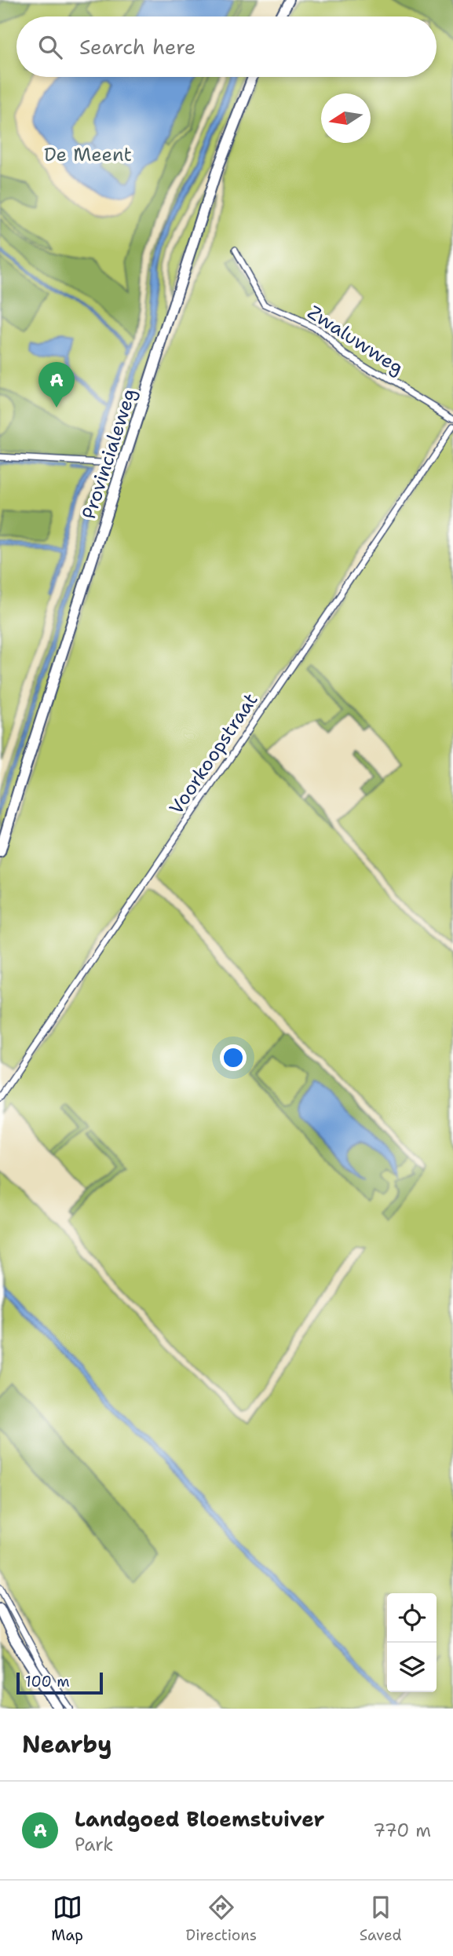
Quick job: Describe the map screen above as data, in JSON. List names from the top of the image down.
{
  "streets": {
    "highway": ["Provincialeweg"],
    "street": ["Zwaluwweg", "Voorkoopstraat"]
  },
  "parks": ["De Meent"],
  "scale_bar": "100 m",
  "north": "left",
  "page": {
    "search": "Search here",
    "pins": "A",
    "scale": "100 m",
    "heading": "Nearby",
    "list": [
      {
        "mark": "A",
        "name": "Landgoed Bloemstuiver",
        "note": "Park",
        "value": "770 m"
      }
    ],
    "nav": ["Map", "Directions", "Saved"]
  }
}
